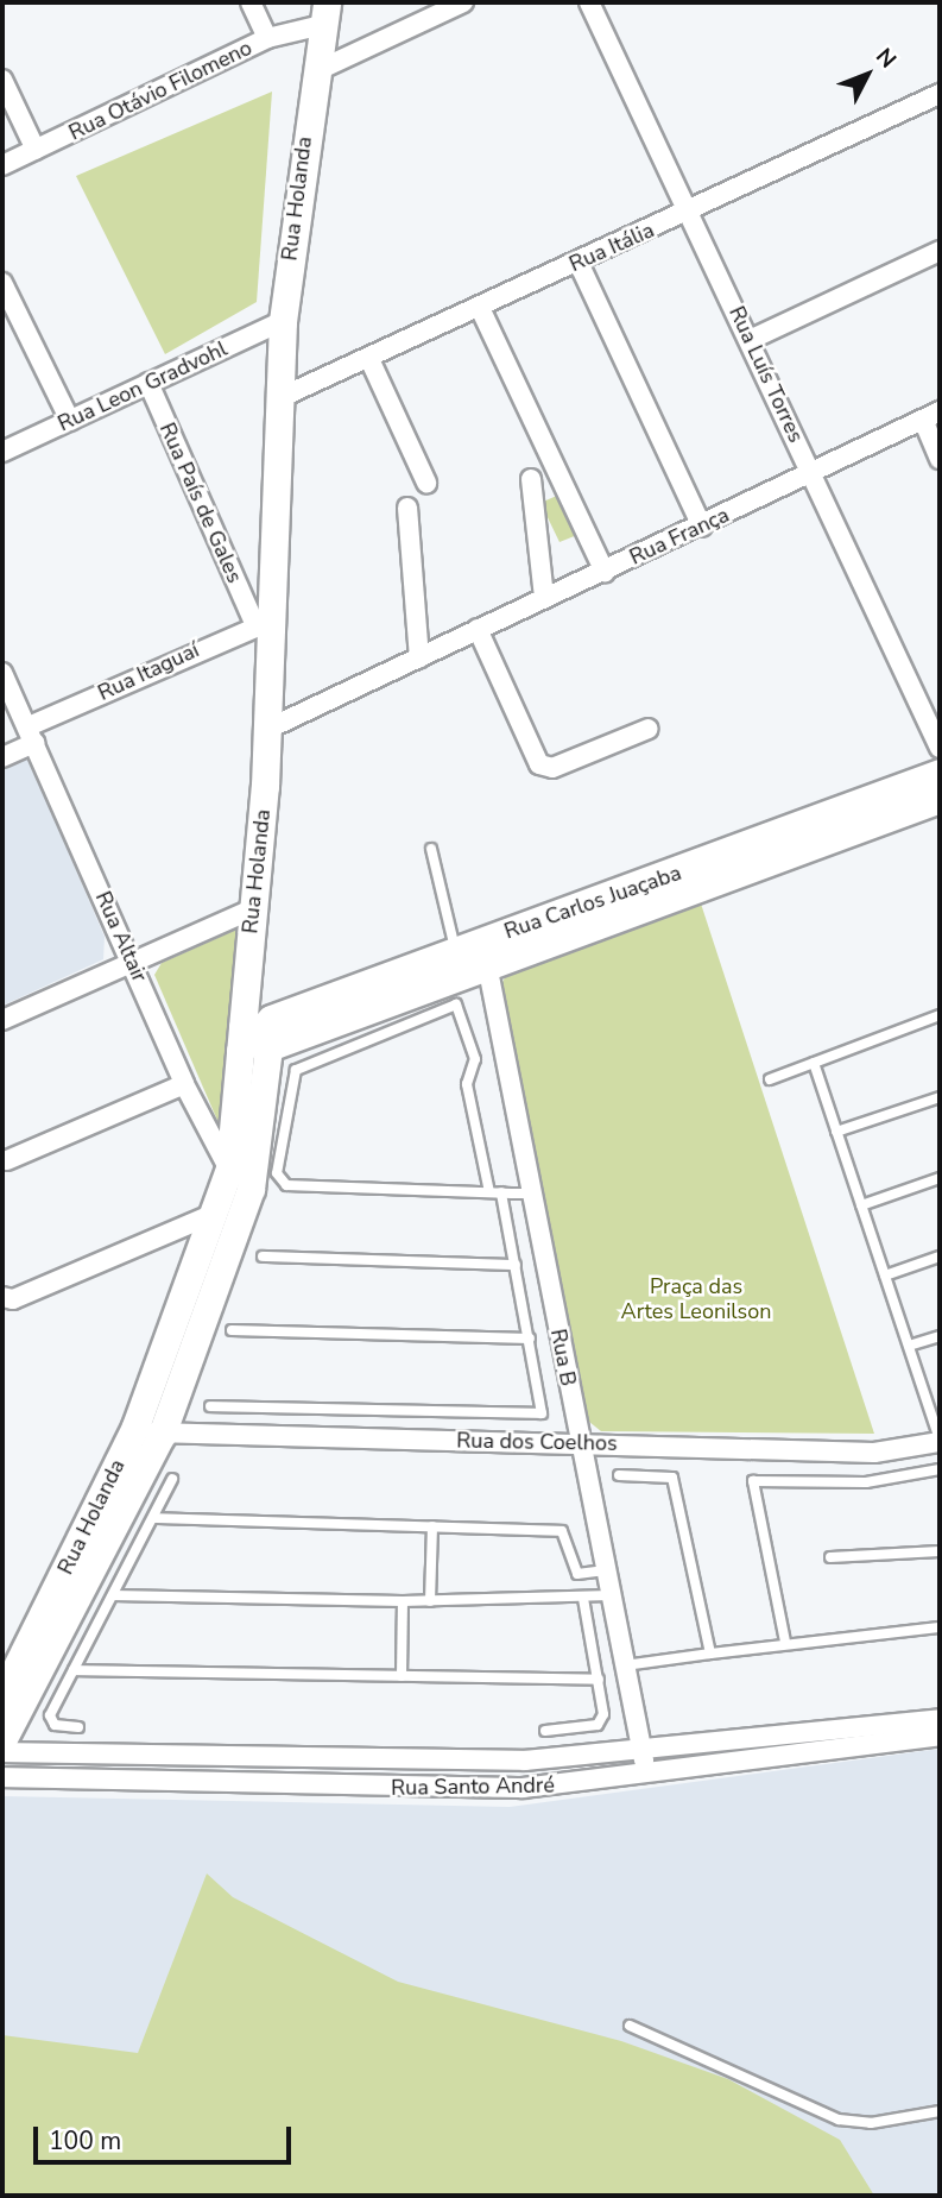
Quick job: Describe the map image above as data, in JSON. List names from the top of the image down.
{
  "streets": {
    "street": [
      "Rua Otávio Filomeno",
      "Rua Holanda",
      "Rua Itália",
      "Rua Luís Torres",
      "Rua Leon Gradvohl",
      "Rua País de Gales",
      "Rua França",
      "Rua Itaguaí",
      "Rua Carlos Juaçaba",
      "Rua Altair",
      "Rua B",
      "Rua dos Coelhos",
      "Rua Santo André"
    ]
  },
  "crossings": [
    ["Rua Otávio Filomeno", "Rua Holanda"],
    ["Rua Holanda", "Rua Itália"],
    ["Rua Holanda", "Rua Leon Gradvohl"],
    ["Rua Holanda", "Rua País de Gales"],
    ["Rua Holanda", "Rua França"],
    ["Rua Holanda", "Rua Itaguaí"],
    ["Rua Holanda", "Rua Carlos Juaçaba"],
    ["Rua Holanda", "Rua Altair"],
    ["Rua Holanda", "Rua dos Coelhos"],
    ["Rua Itália", "Rua Luís Torres"],
    ["Rua Luís Torres", "Rua França"],
    ["Rua Leon Gradvohl", "Rua País de Gales"],
    ["Rua País de Gales", "Rua Itaguaí"],
    ["Rua Itaguaí", "Rua Altair"],
    ["Rua Carlos Juaçaba", "Rua B"],
    ["Rua B", "Rua dos Coelhos"],
    ["Rua B", "Rua Santo André"]
  ],
  "parks": ["Praça das Artes Leonilson"],
  "scale_bar": "100 m",
  "north": "top right"
}
